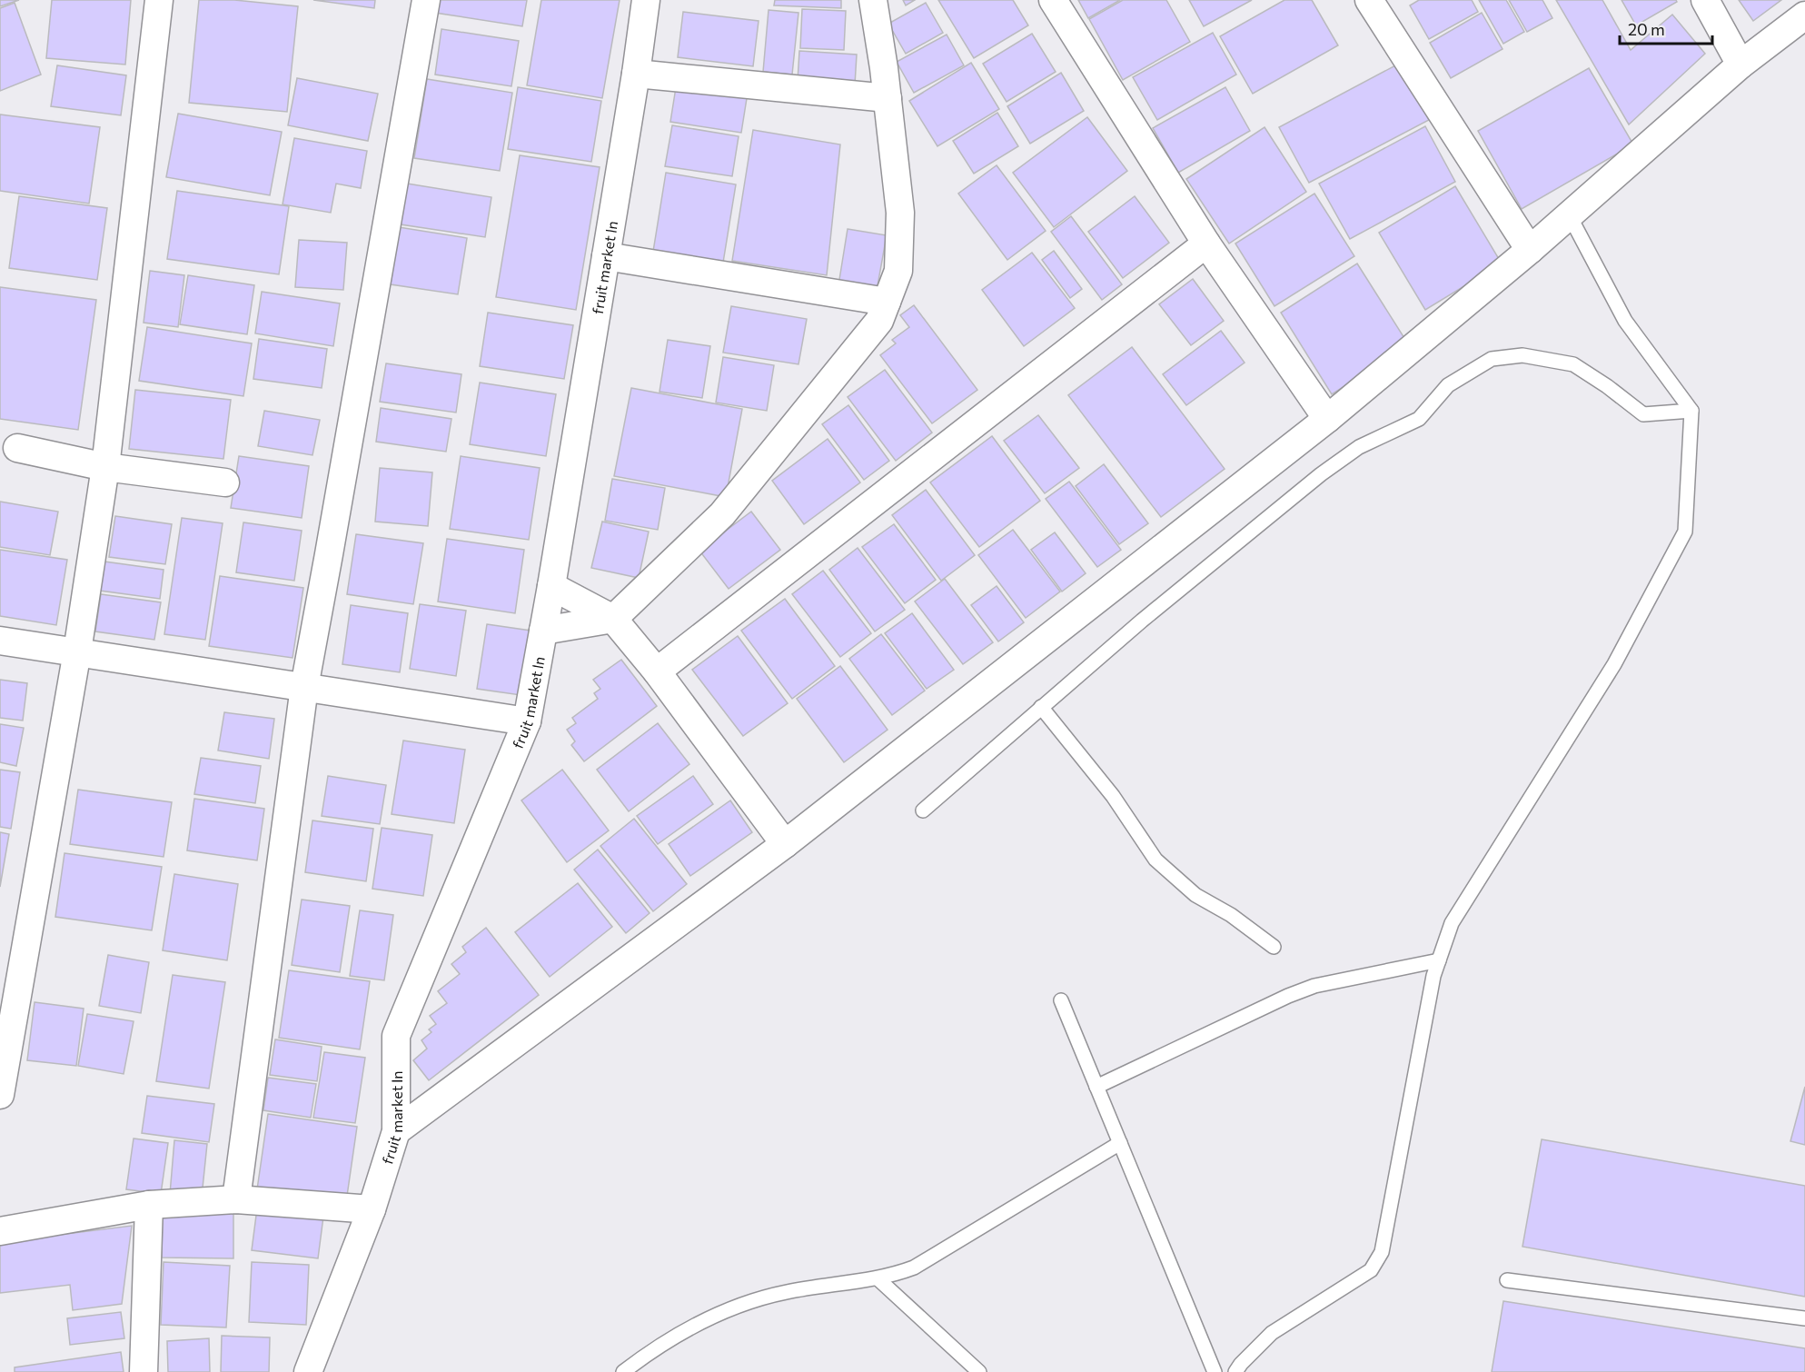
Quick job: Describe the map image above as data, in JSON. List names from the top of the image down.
{
  "streets": {
    "street": ["fruit market ln"]
  },
  "scale_bar": "20 m"
}
